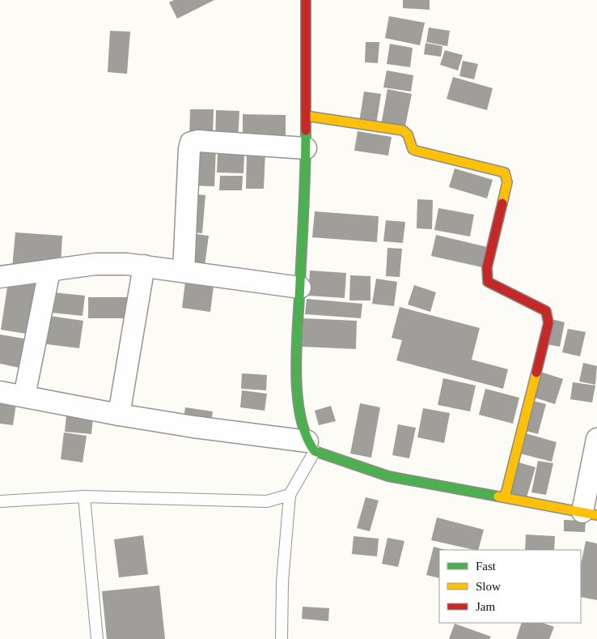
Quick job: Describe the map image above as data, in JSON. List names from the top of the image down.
{
  "legend": ["Fast", "Slow", "Jam"]
}
